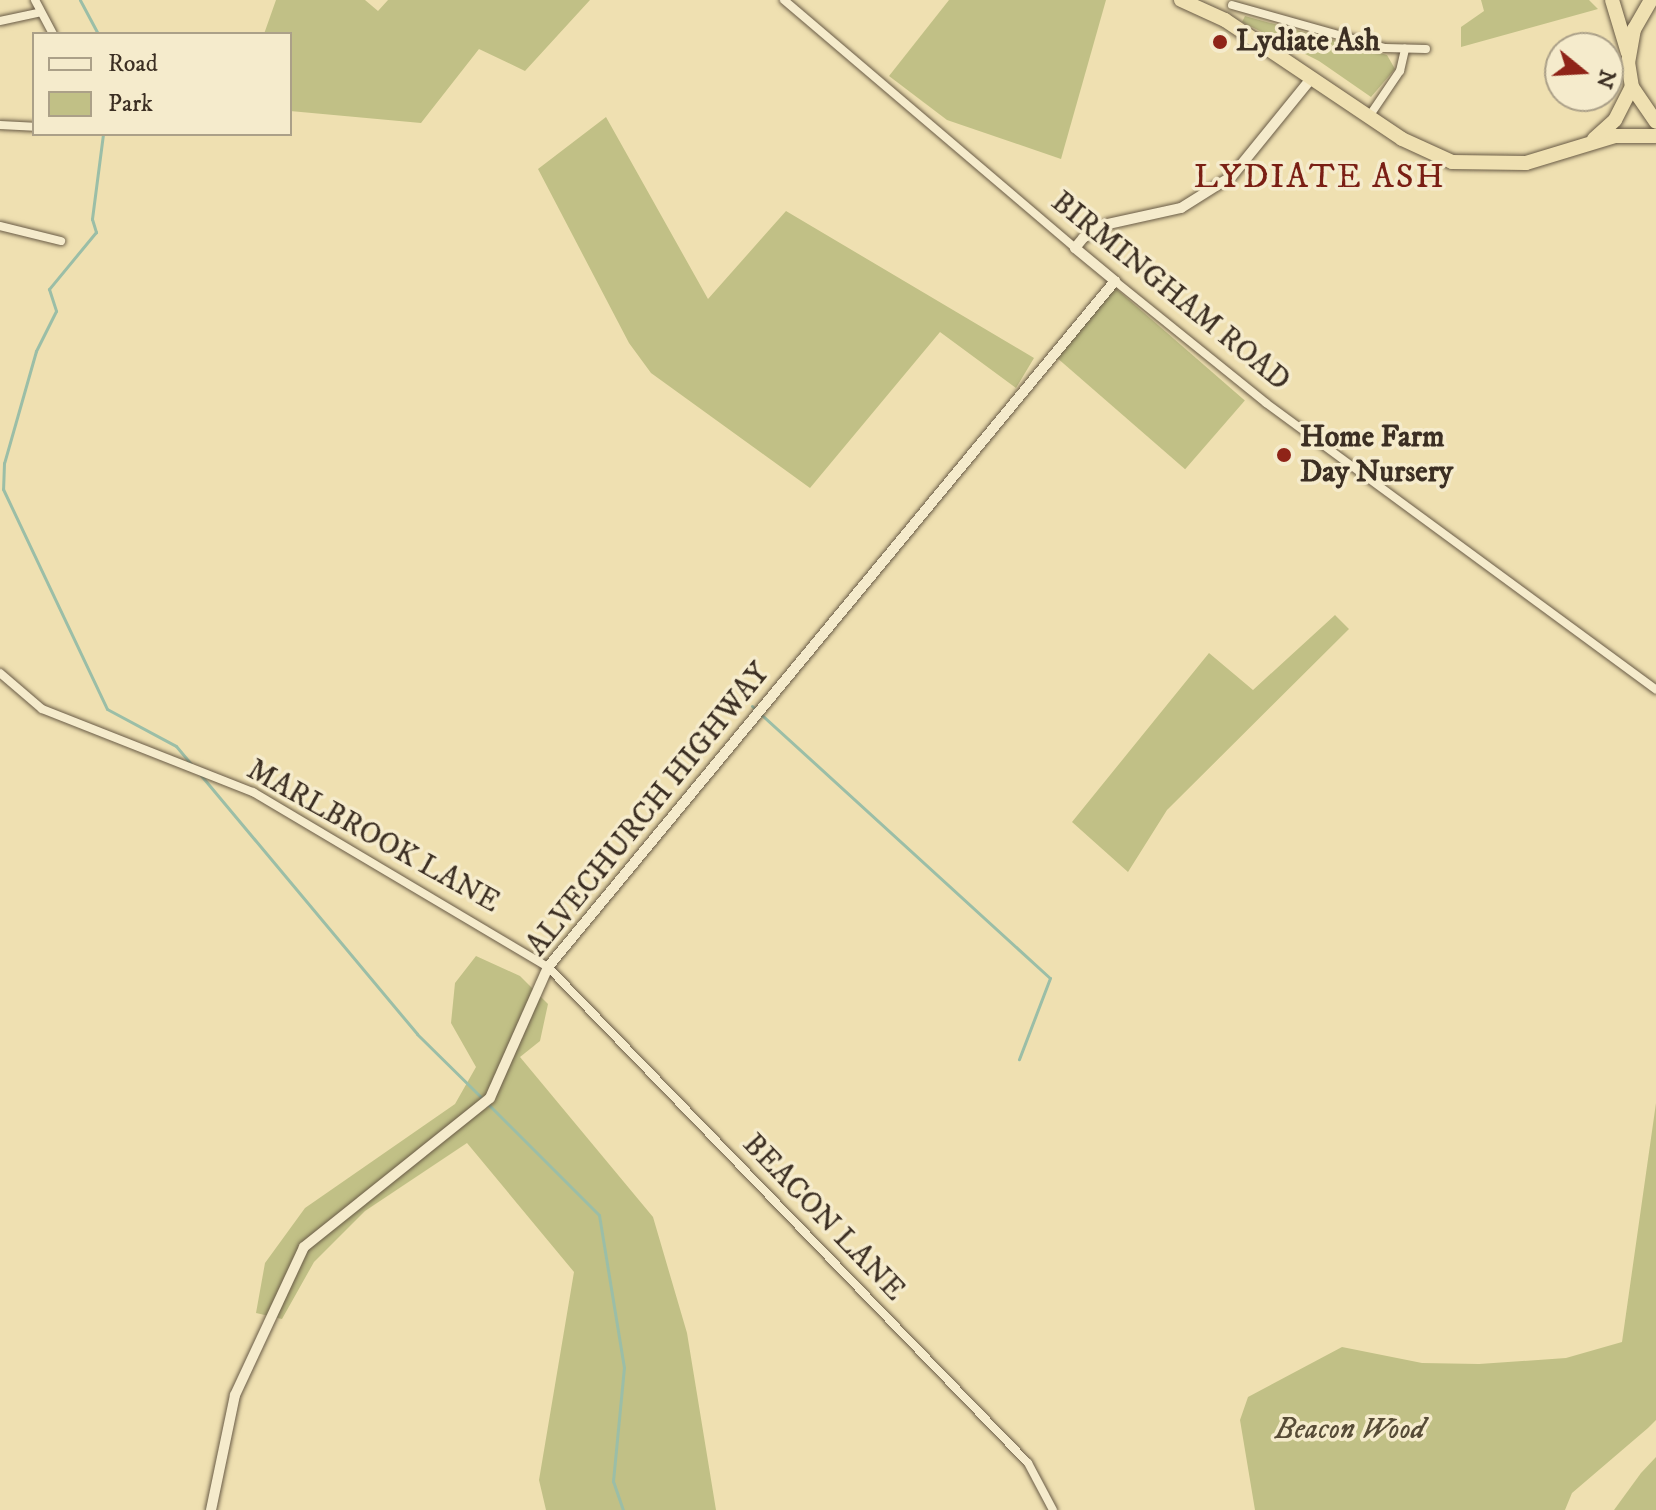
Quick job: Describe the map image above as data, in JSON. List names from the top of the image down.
{
  "streets": {
    "street": [
      "BIRMINGHAM ROAD",
      "ALVECHURCH HIGHWAY",
      "MARLBROOK LANE",
      "BEACON LANE"
    ]
  },
  "crossings": [
    ["BIRMINGHAM ROAD", "ALVECHURCH HIGHWAY"],
    ["ALVECHURCH HIGHWAY", "MARLBROOK LANE"],
    ["ALVECHURCH HIGHWAY", "BEACON LANE"],
    ["MARLBROOK LANE", "BEACON LANE"]
  ],
  "districts": ["LYDIATE ASH"],
  "parks": ["Beacon Wood"],
  "places": ["Lydiate Ash", "Home Farm Day Nursery"],
  "legend": ["Road", "Park"],
  "north": "right"
}
